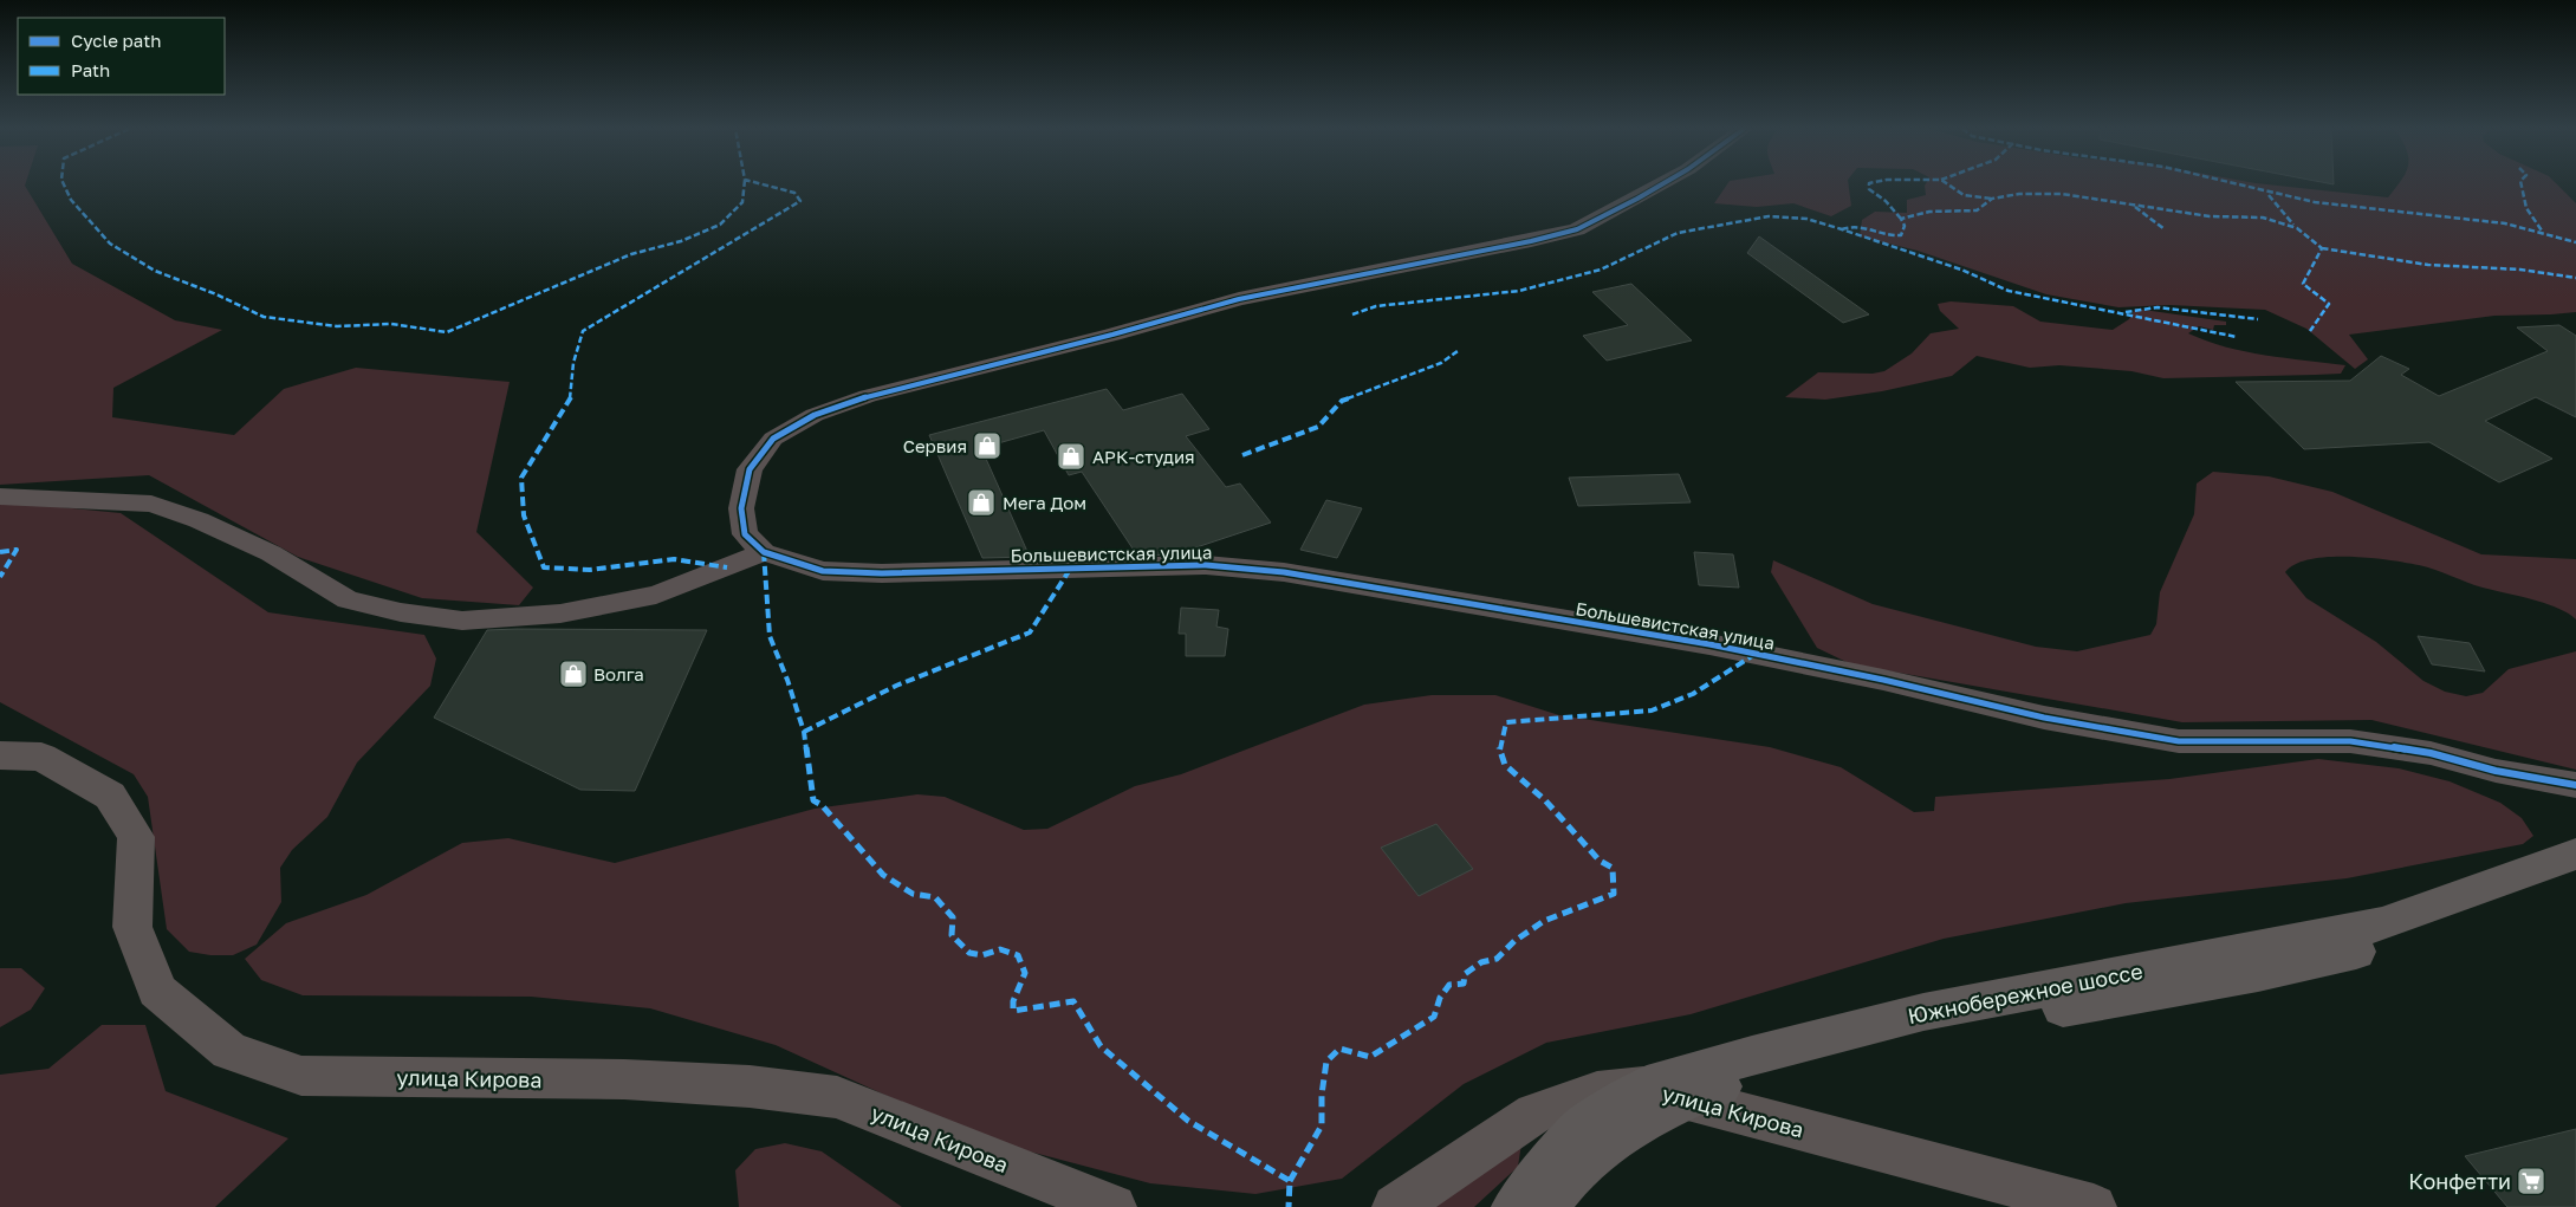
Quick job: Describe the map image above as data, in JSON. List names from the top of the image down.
{
  "streets": {
    "highway": ["Южнобережное шоссе"],
    "street": ["Большевистская улица", "улица Кирова"]
  },
  "crossings": [
    ["Южнобережное шоссе", "улица Кирова"]
  ],
  "places": {
    "shop": [
      "Сервия",
      "АРК-студия",
      "Мега Дом",
      "Волга"
    ],
    "supermarket": ["Конфетти"]
  },
  "legend": ["Cycle path", "Path"]
}
